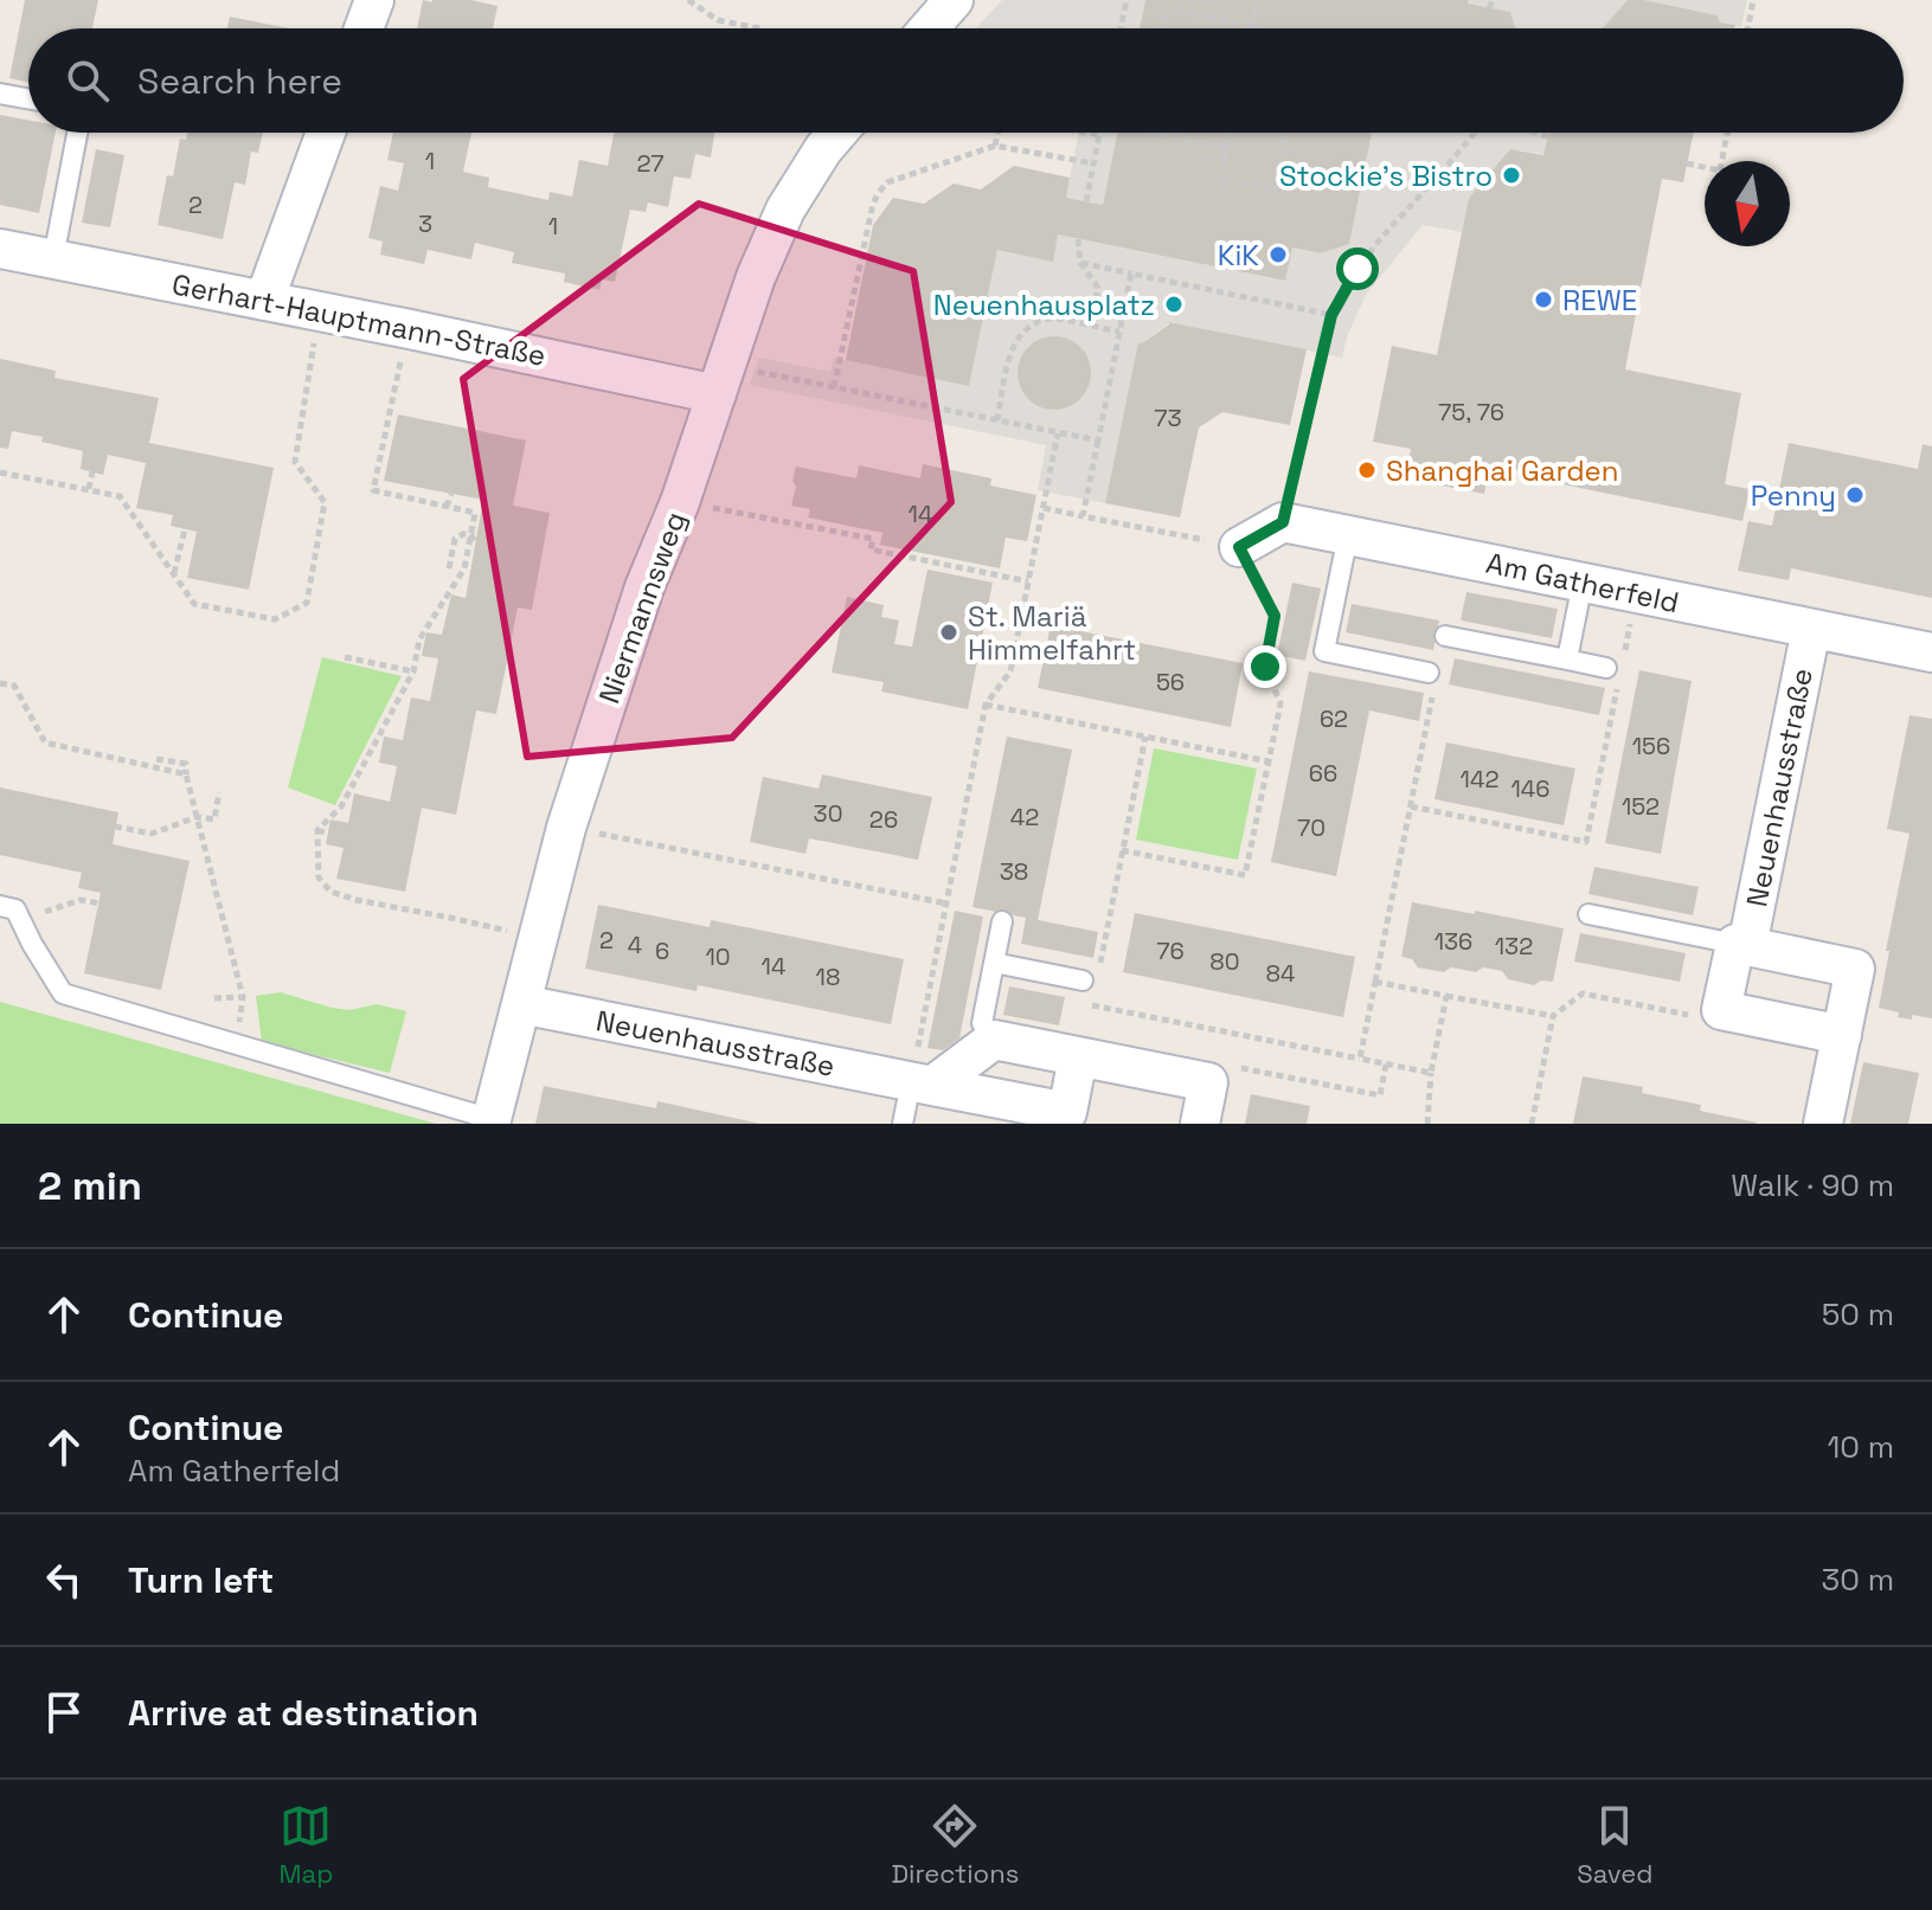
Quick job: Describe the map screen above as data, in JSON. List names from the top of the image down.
{
  "streets": {
    "street": [
      "Gerhart-Hauptmann-Straße",
      "Am Gatherfeld",
      "Niermannsweg",
      "Neuenhausstraße"
    ]
  },
  "crossings": [
    ["Gerhart-Hauptmann-Straße", "Niermannsweg"],
    ["Am Gatherfeld", "Neuenhausstraße"],
    ["Niermannsweg", "Neuenhausstraße"]
  ],
  "places": [
    "Stockie's Bistro",
    "KiK",
    "REWE",
    "Neuenhausplatz",
    "Shanghai Garden",
    "Penny",
    "St. Mariä Himmelfahrt"
  ],
  "house_numbers": [
    "1",
    "27",
    "2",
    "3",
    "1",
    "75, 76",
    "73",
    "14",
    "56",
    "62",
    "156",
    "66",
    "142",
    "146",
    "152",
    "30",
    "42",
    "26",
    "70",
    "38",
    "2",
    "136",
    "4",
    "132",
    "6",
    "76",
    "10",
    "80",
    "14",
    "84",
    "18"
  ],
  "north": "bottom",
  "page": {
    "search": "Search here",
    "heading": ["2 min", "Walk · 90 m"],
    "list": [
      ["Continue", "50 m"],
      ["Continue", "Am Gatherfeld", "10 m"],
      ["Turn left", "30 m"],
      "Arrive at destination"
    ],
    "nav": ["Map", "Directions", "Saved"]
  }
}
